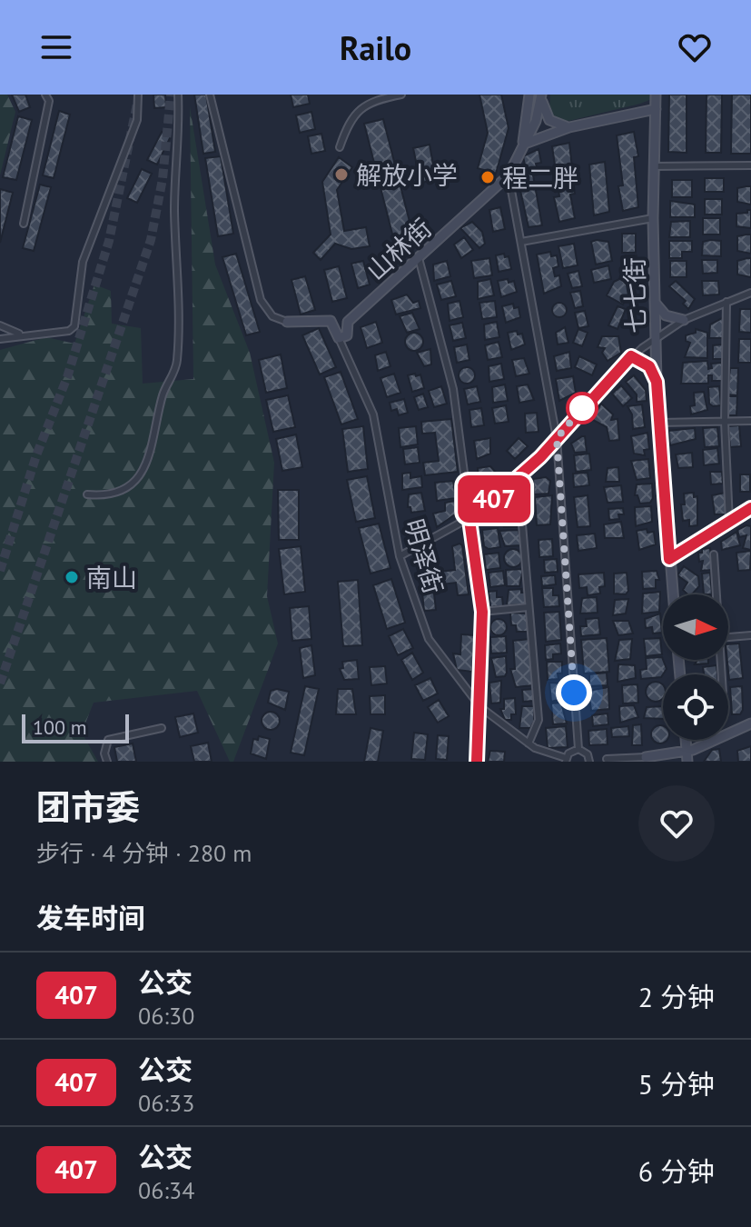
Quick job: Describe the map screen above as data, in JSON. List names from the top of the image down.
{
  "streets": {
    "main road": ["山林街", "七七街"],
    "street": ["明泽街"]
  },
  "crossings": [
    ["山林街", "明泽街"]
  ],
  "places": ["解放小学", "程二胖", "南山"],
  "lines": ["bus line 407"],
  "scale_bar": "100 m",
  "north": "right",
  "page": {
    "header": "Railo",
    "on_map": "407",
    "scale": "100 m",
    "heading": [
      ["团市委", "步行 · 4 分钟 · 280 m"],
      "发车时间"
    ],
    "list": [
      {
        "mark": "407",
        "name": "公交",
        "note": "06:30",
        "value": "2 分钟"
      },
      {
        "mark": "407",
        "name": "公交",
        "note": "06:33",
        "value": "5 分钟"
      },
      {
        "mark": "407",
        "name": "公交",
        "note": "06:34",
        "value": "6 分钟"
      }
    ]
  }
}
